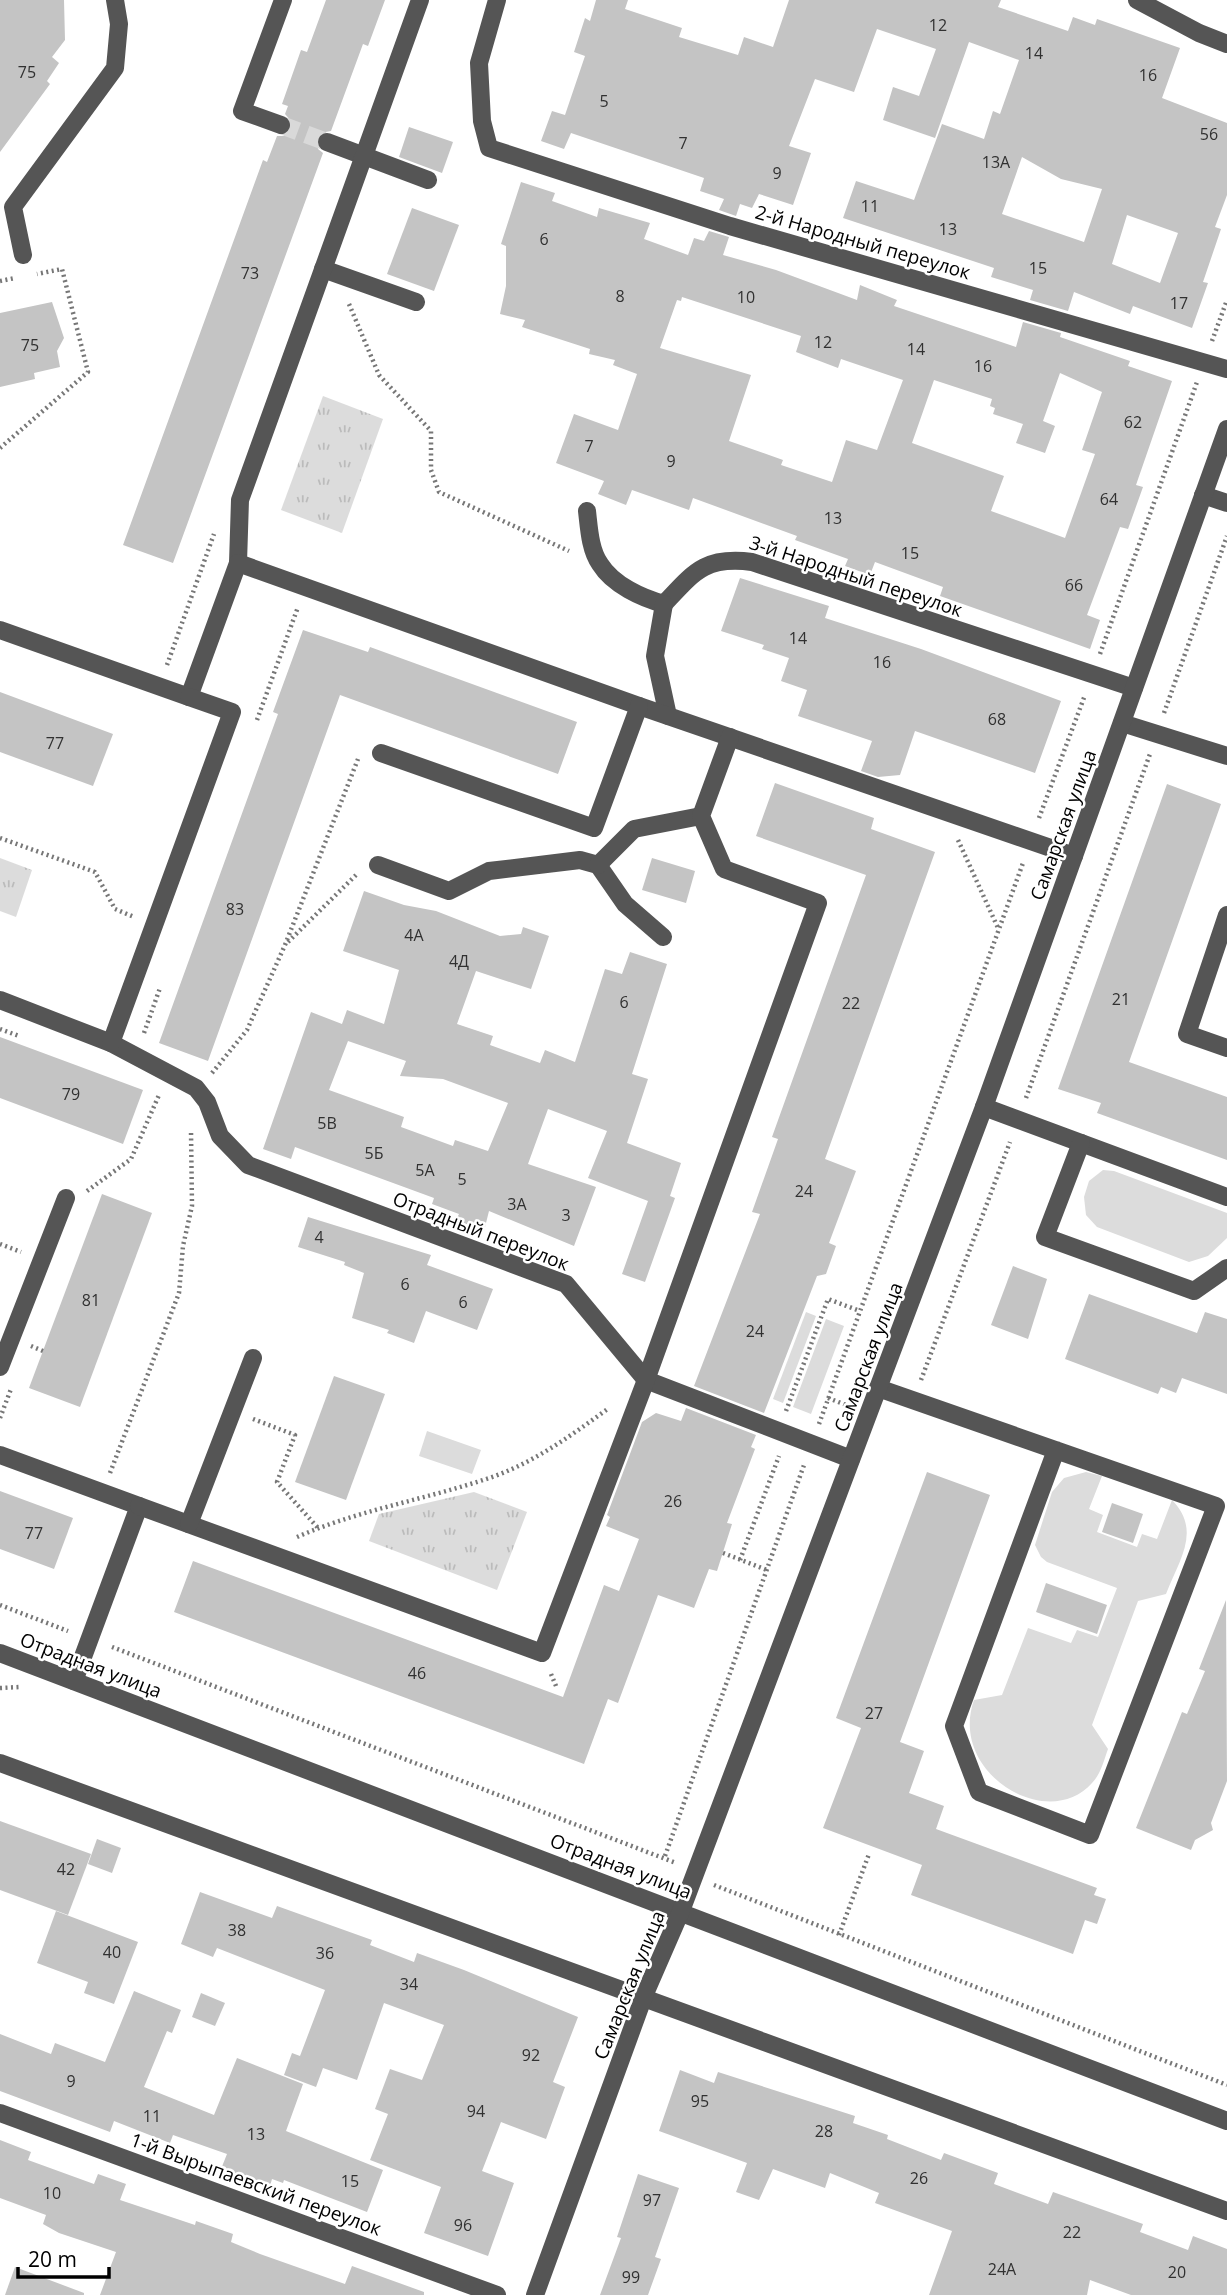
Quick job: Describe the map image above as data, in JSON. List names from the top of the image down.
{
  "streets": {
    "street": [
      "2-й Народный переулок",
      "3-й Народный переулок",
      "Самарская улица",
      "Отрадный переулок",
      "Отрадная улица",
      "1-й Вырыпаевский переулок"
    ]
  },
  "crossings": [
    ["3-й Народный переулок", "Самарская улица"],
    ["Самарская улица", "Отрадный переулок"],
    ["Самарская улица", "Отрадная улица"]
  ],
  "house_numbers": [
    "12",
    "14",
    "75",
    "16",
    "5",
    "56",
    "7",
    "13А",
    "9",
    "11",
    "13",
    "6",
    "15",
    "73",
    "8",
    "10",
    "17",
    "12",
    "75",
    "14",
    "16",
    "62",
    "7",
    "9",
    "64",
    "13",
    "15",
    "66",
    "14",
    "16",
    "68",
    "77",
    "83",
    "4А",
    "4Д",
    "21",
    "6",
    "22",
    "79",
    "5В",
    "5Б",
    "5А",
    "5",
    "24",
    "3А",
    "3",
    "4",
    "6",
    "81",
    "6",
    "24",
    "26",
    "77",
    "46",
    "27",
    "42",
    "38",
    "40",
    "36",
    "34",
    "92",
    "9",
    "95",
    "94",
    "11",
    "28",
    "13",
    "26",
    "15",
    "10",
    "97",
    "96",
    "22",
    "24А",
    "20",
    "99"
  ],
  "scale_bar": "20 m"
}
